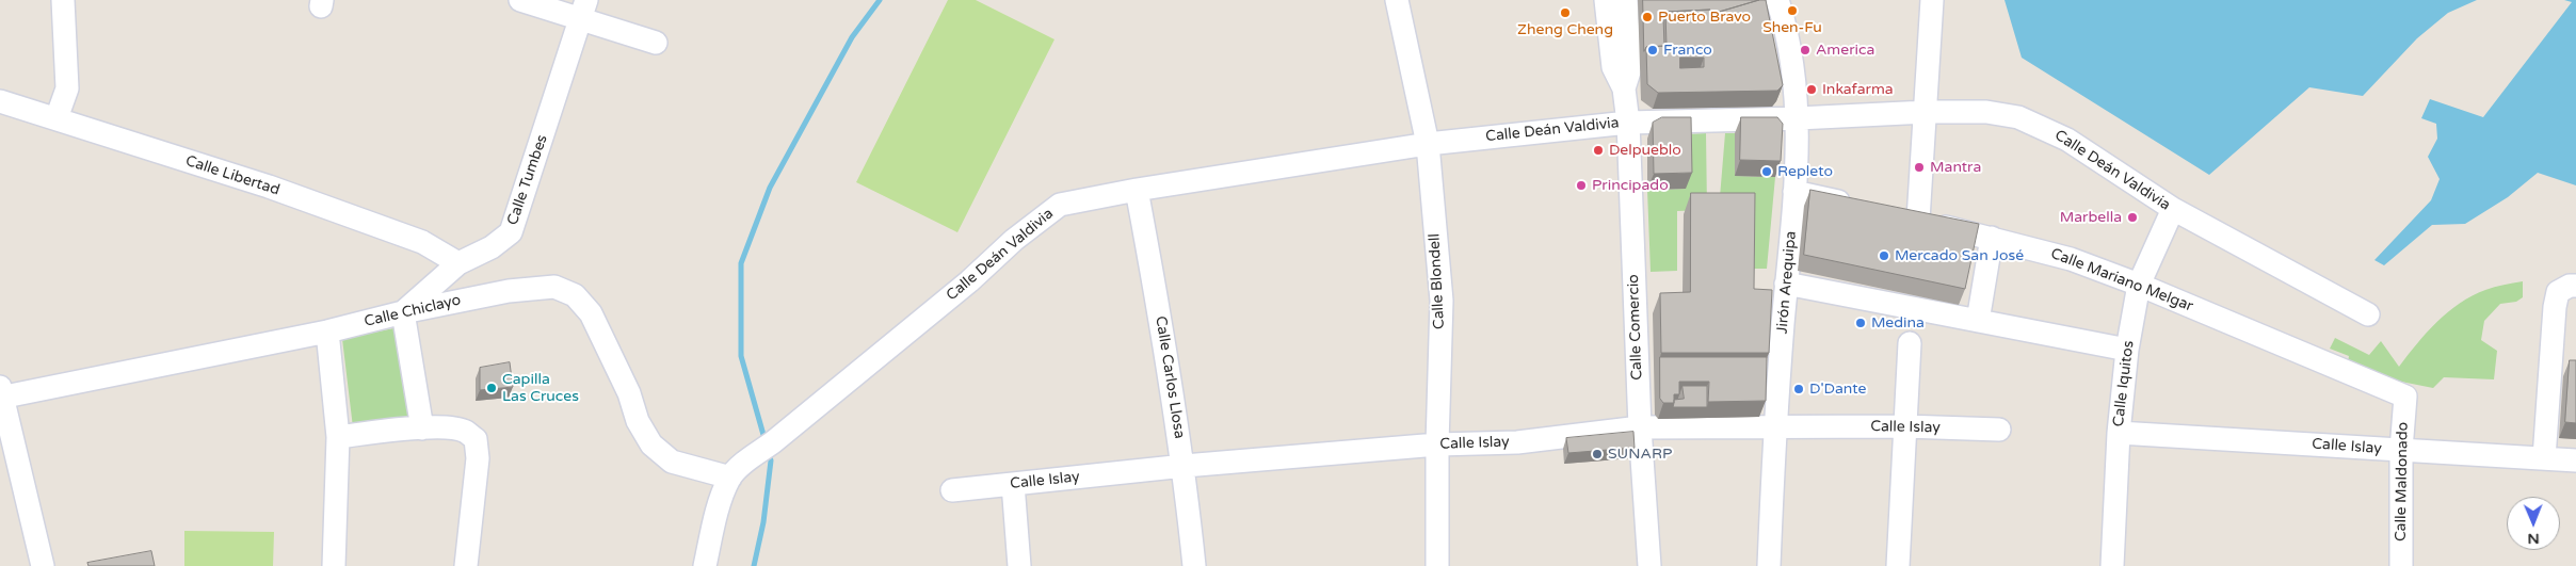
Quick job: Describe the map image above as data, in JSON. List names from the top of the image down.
{
  "streets": {
    "street": [
      "Calle Deán Valdivia",
      "Calle Libertad",
      "Calle Tumbes",
      "Calle Mariano Melgar",
      "Calle Blondell",
      "Jirón Arequipa",
      "Calle Chiclayo",
      "Calle Comercio",
      "Calle Carlos Llosa",
      "Calle Iquitos",
      "Calle Islay",
      "Calle Maldonado"
    ]
  },
  "crossings": [
    ["Calle Deán Valdivia", "Calle Mariano Melgar"],
    ["Calle Deán Valdivia", "Calle Blondell"],
    ["Calle Deán Valdivia", "Jirón Arequipa"],
    ["Calle Deán Valdivia", "Calle Chiclayo"],
    ["Calle Deán Valdivia", "Calle Comercio"],
    ["Calle Deán Valdivia", "Calle Carlos Llosa"],
    ["Calle Deán Valdivia", "Calle Iquitos"],
    ["Calle Libertad", "Calle Tumbes"],
    ["Calle Tumbes", "Calle Chiclayo"],
    ["Calle Mariano Melgar", "Calle Iquitos"],
    ["Calle Mariano Melgar", "Calle Maldonado"],
    ["Calle Blondell", "Calle Islay"],
    ["Jirón Arequipa", "Calle Islay"],
    ["Calle Comercio", "Calle Islay"],
    ["Calle Carlos Llosa", "Calle Islay"],
    ["Calle Iquitos", "Calle Islay"],
    ["Calle Islay", "Calle Maldonado"]
  ],
  "places": [
    "Shen-Fu",
    "Zheng Cheng",
    "Puerto Bravo",
    "Franco",
    "America",
    "Inkafarma",
    "Delpueblo",
    "Mantra",
    "Repleto",
    "Principado",
    "Marbella",
    "Mercado San José",
    "Medina",
    "Capilla Las Cruces",
    "D'Dante",
    "SUNARP"
  ],
  "north": "bottom"
}
